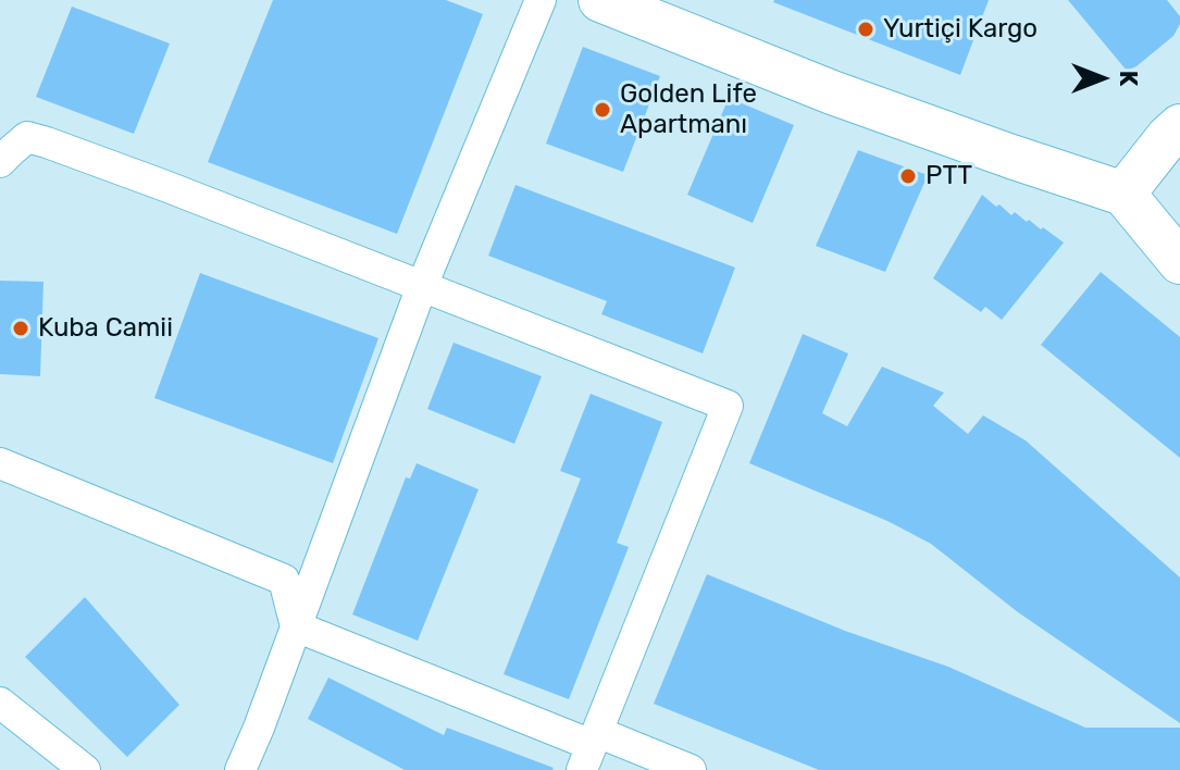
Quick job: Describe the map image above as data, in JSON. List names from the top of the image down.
{
  "places": [
    "Yurtiçi Kargo",
    "Golden Life Apartmanı",
    "PTT",
    "Kuba Camii"
  ],
  "north": "right"
}
